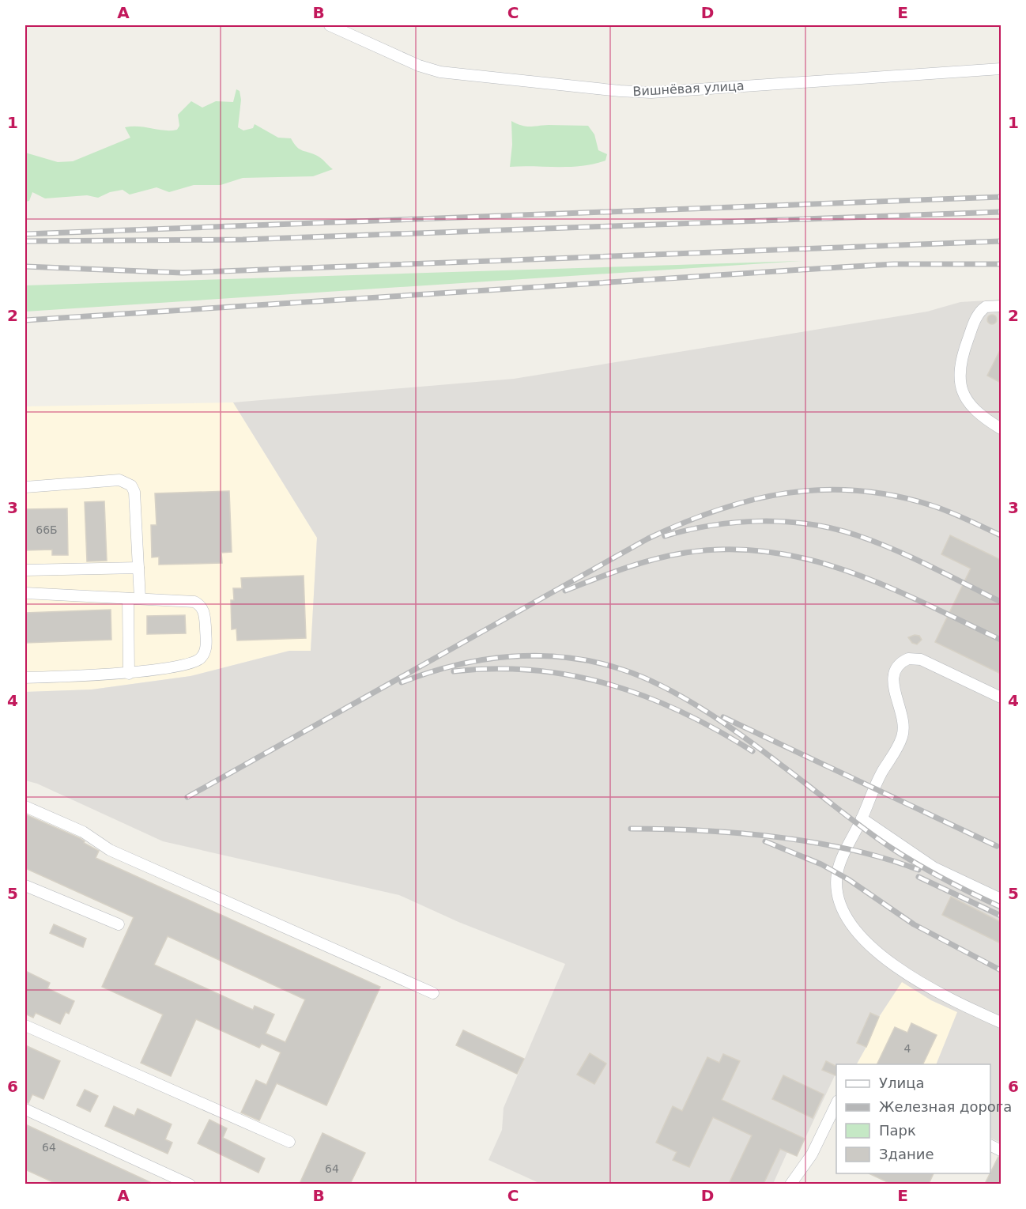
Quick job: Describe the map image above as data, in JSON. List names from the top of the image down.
{
  "streets": {
    "street": ["Вишнёвая улица"]
  },
  "house_numbers": [
    "66Б",
    "4",
    "64",
    "64"
  ],
  "legend": [
    "Улица",
    "Железная дорога",
    "Парк",
    "Здание"
  ],
  "grid": {
    "columns": [
      "A",
      "B",
      "C",
      "D",
      "E"
    ],
    "rows": [
      "1",
      "2",
      "3",
      "4",
      "5",
      "6"
    ]
  }
}
